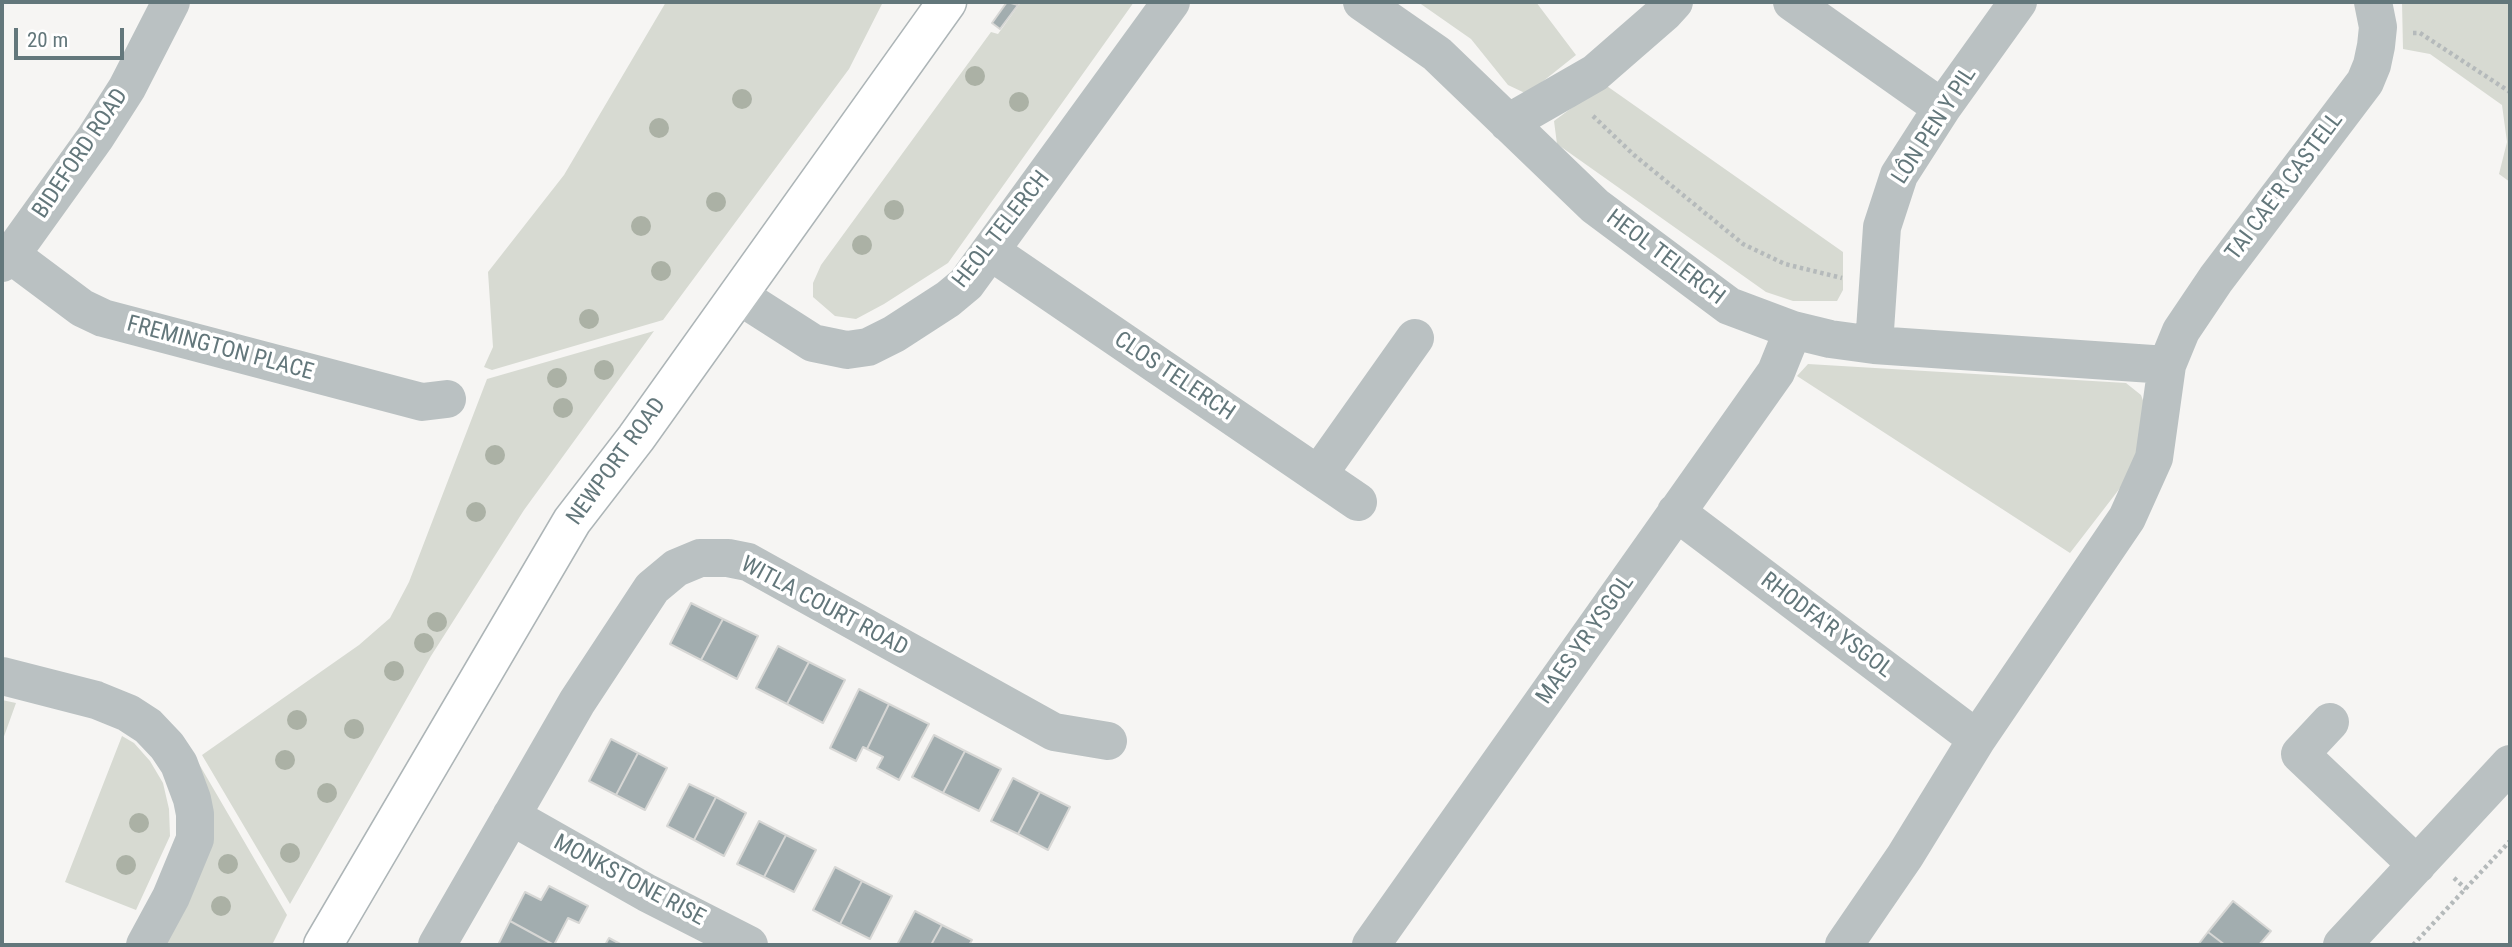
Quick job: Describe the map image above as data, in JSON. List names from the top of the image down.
{
  "streets": {
    "main road": ["NEWPORT ROAD"],
    "street": [
      "LÔN PEN Y PIL",
      "BIDEFORD ROAD",
      "TAI CAE'R CASTELL",
      "HEOL TELERCH",
      "FREMINGTON PLACE",
      "CLOS TELERCH",
      "WITLA COURT ROAD",
      "RHODFA'R YSGOL",
      "MAES YR YSGOL",
      "MONKSTONE RISE"
    ]
  },
  "crossings": [
    ["LÔN PEN Y PIL", "HEOL TELERCH"],
    ["BIDEFORD ROAD", "FREMINGTON PLACE"],
    ["TAI CAE'R CASTELL", "HEOL TELERCH"],
    ["HEOL TELERCH", "CLOS TELERCH"],
    ["HEOL TELERCH", "NEWPORT ROAD"],
    ["HEOL TELERCH", "MAES YR YSGOL"],
    ["WITLA COURT ROAD", "MONKSTONE RISE"],
    ["RHODFA'R YSGOL", "MAES YR YSGOL"]
  ],
  "scale_bar": "20 m"
}
